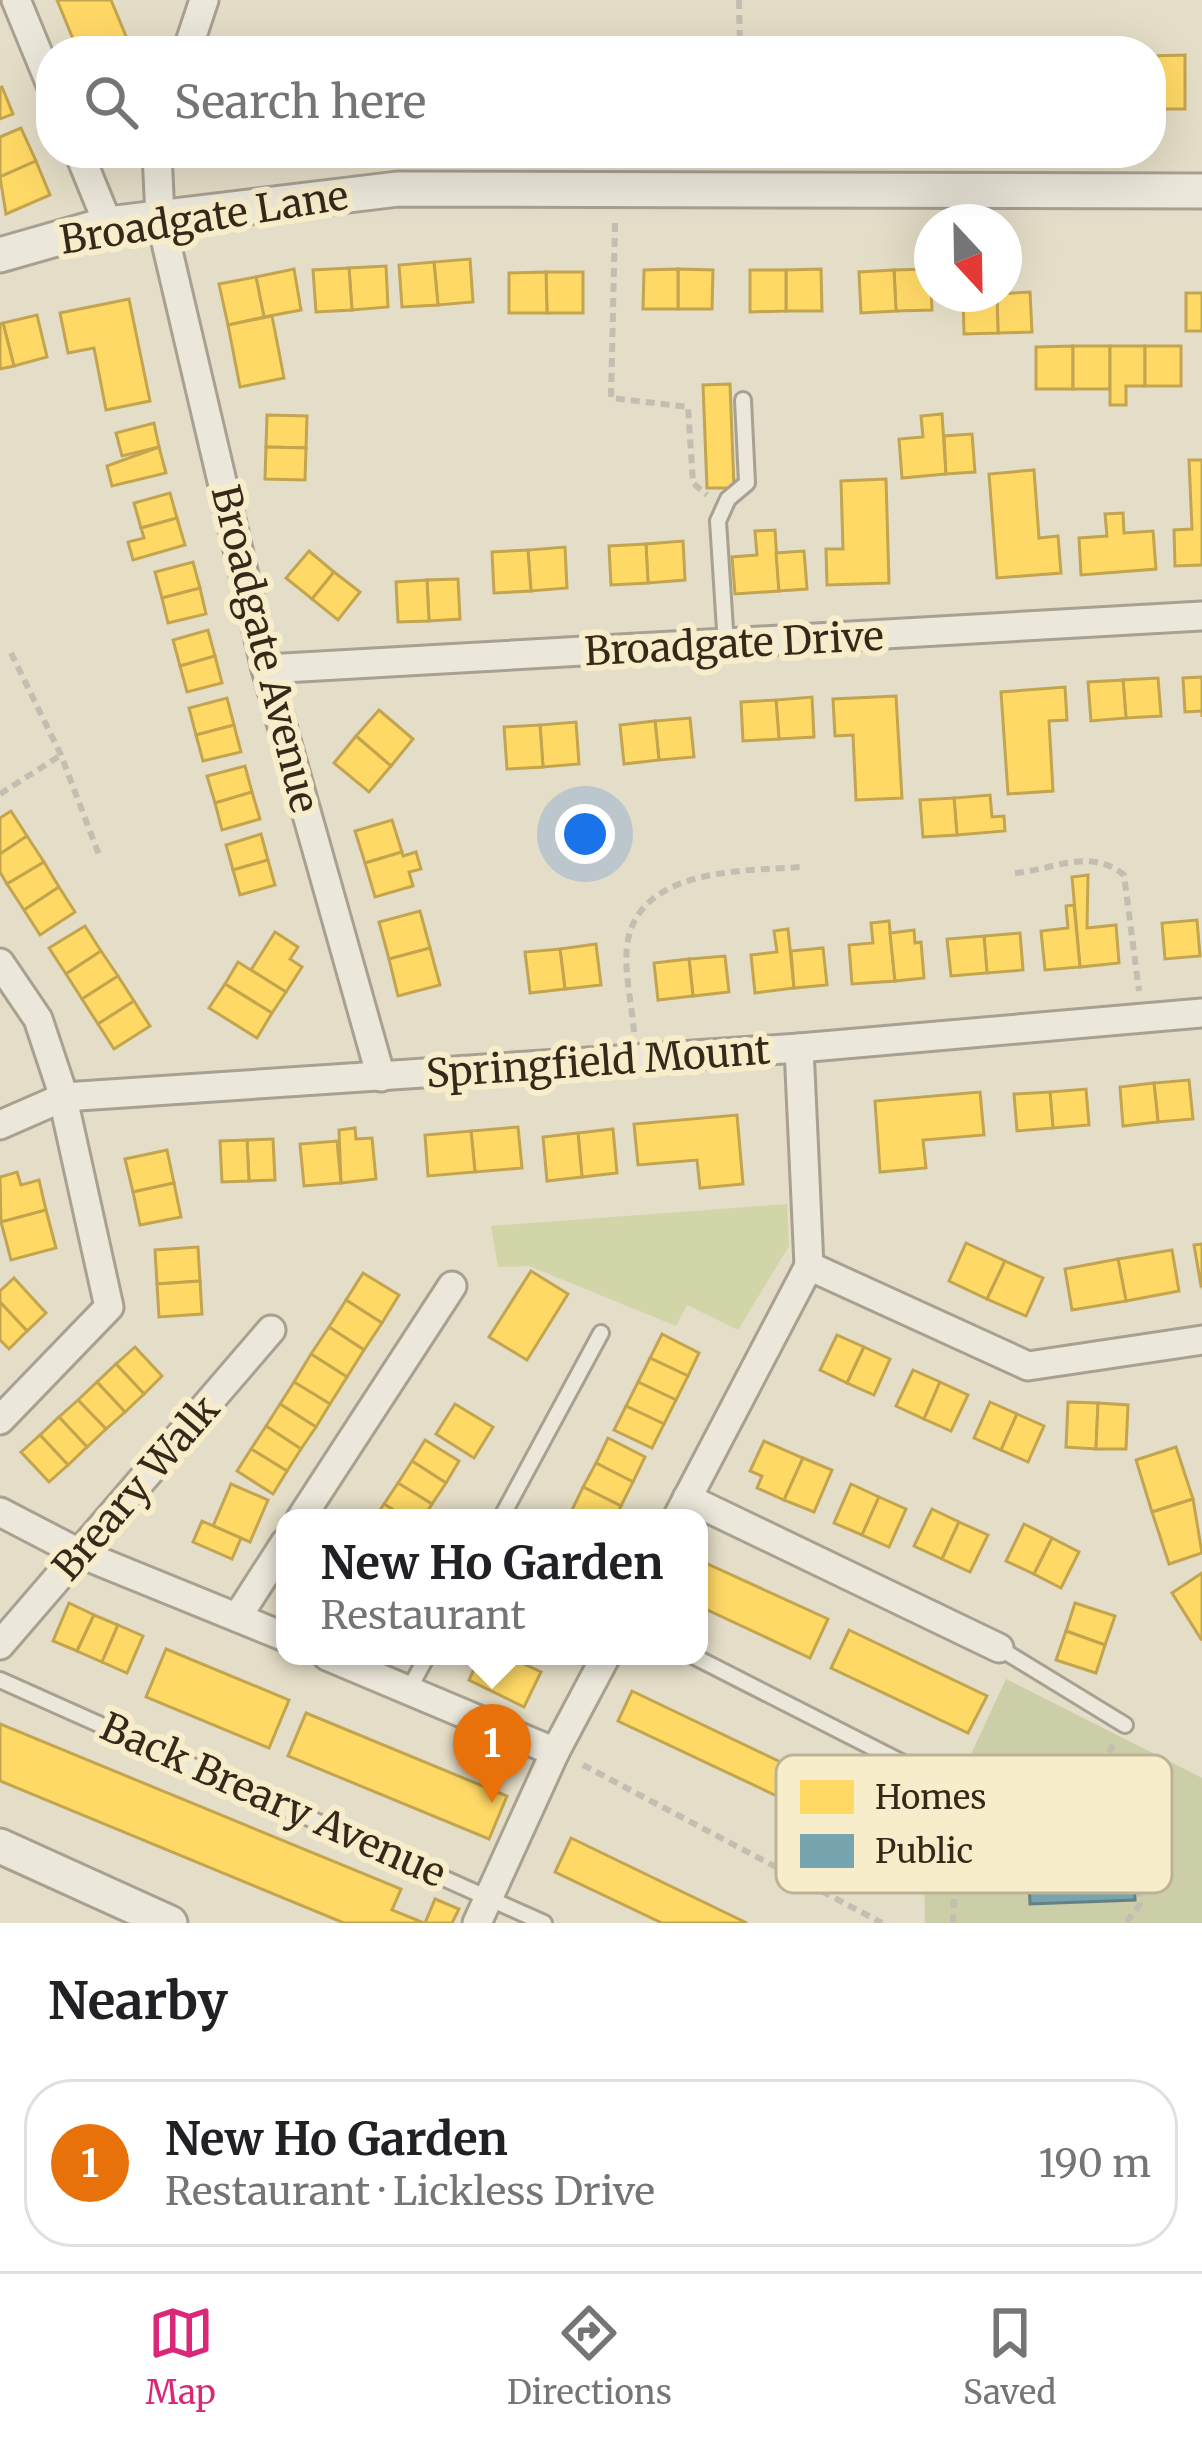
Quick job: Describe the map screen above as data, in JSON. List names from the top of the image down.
{
  "streets": {
    "street": [
      "Broadgate Lane",
      "Broadgate Drive",
      "Broadgate Avenue",
      "Springfield Mount",
      "Breary Walk"
    ],
    "lane": ["Back Breary Avenue"]
  },
  "crossings": [
    ["Broadgate Lane", "Broadgate Avenue"],
    ["Broadgate Drive", "Broadgate Avenue"],
    ["Broadgate Avenue", "Springfield Mount"]
  ],
  "legend": ["Homes", "Public"],
  "north": "bottom",
  "page": {
    "search": "Search here",
    "popup": ["New Ho Garden", "Restaurant"],
    "pins": "1",
    "heading": "Nearby",
    "list": [
      {
        "mark": "1",
        "name": "New Ho Garden",
        "note": "Restaurant · Lickless Drive",
        "value": "190 m"
      }
    ],
    "nav": ["Map", "Directions", "Saved"]
  }
}
